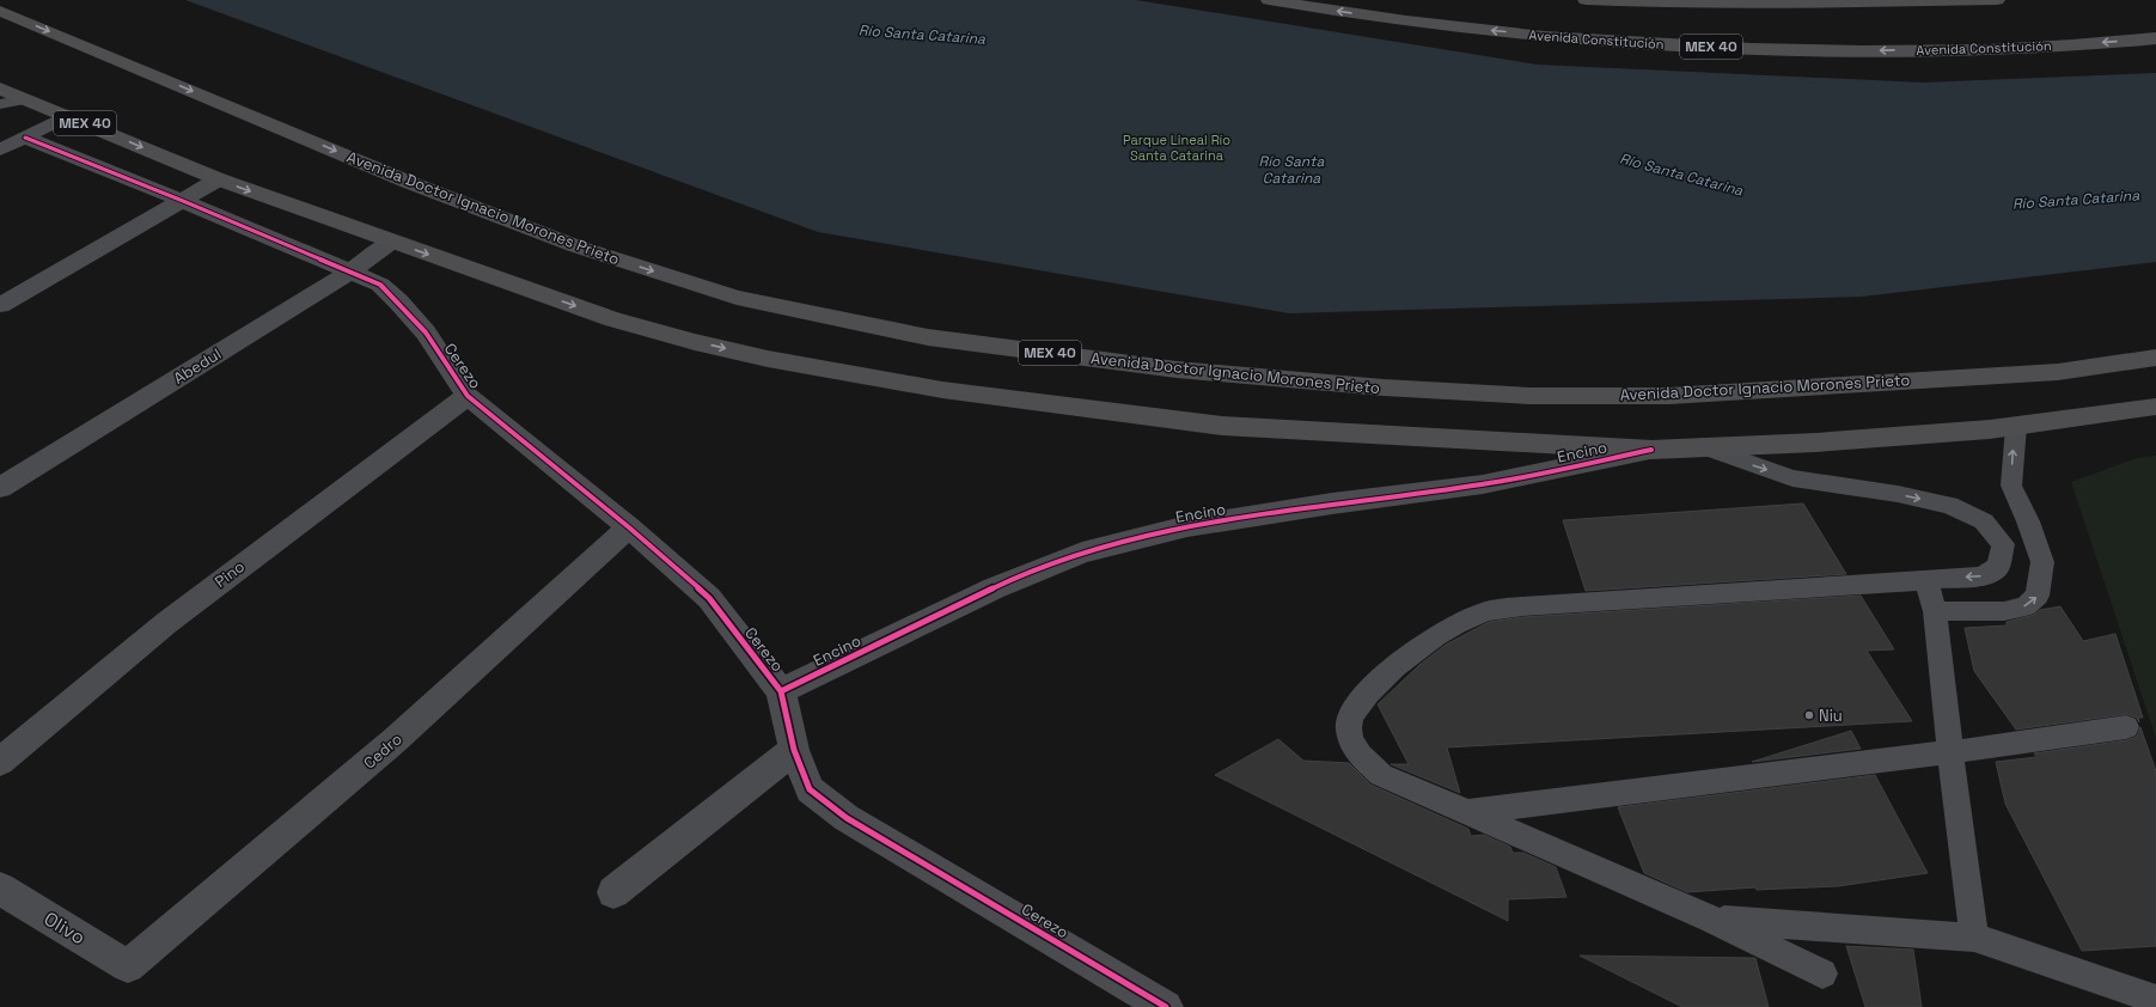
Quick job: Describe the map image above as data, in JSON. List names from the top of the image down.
{
  "streets": {
    "highway": ["Avenida Constitución", "MEX 40", "Avenida Doctor Ignacio Morones Prieto"],
    "street": [
      "Abedul",
      "Cerezo",
      "Encino",
      "Pino",
      "Cedro",
      "Olivo"
    ]
  },
  "crossings": [
    ["MEX 40", "Abedul"],
    ["MEX 40", "Encino"],
    ["Abedul", "Cerezo"],
    ["Cerezo", "Encino"],
    ["Cerezo", "Pino"],
    ["Cerezo", "Cedro"],
    ["Cedro", "Olivo"]
  ],
  "water": ["Río Santa Catarina"],
  "parks": ["Parque Lineal Río Santa Catarina"],
  "places": ["Niu"]
}
